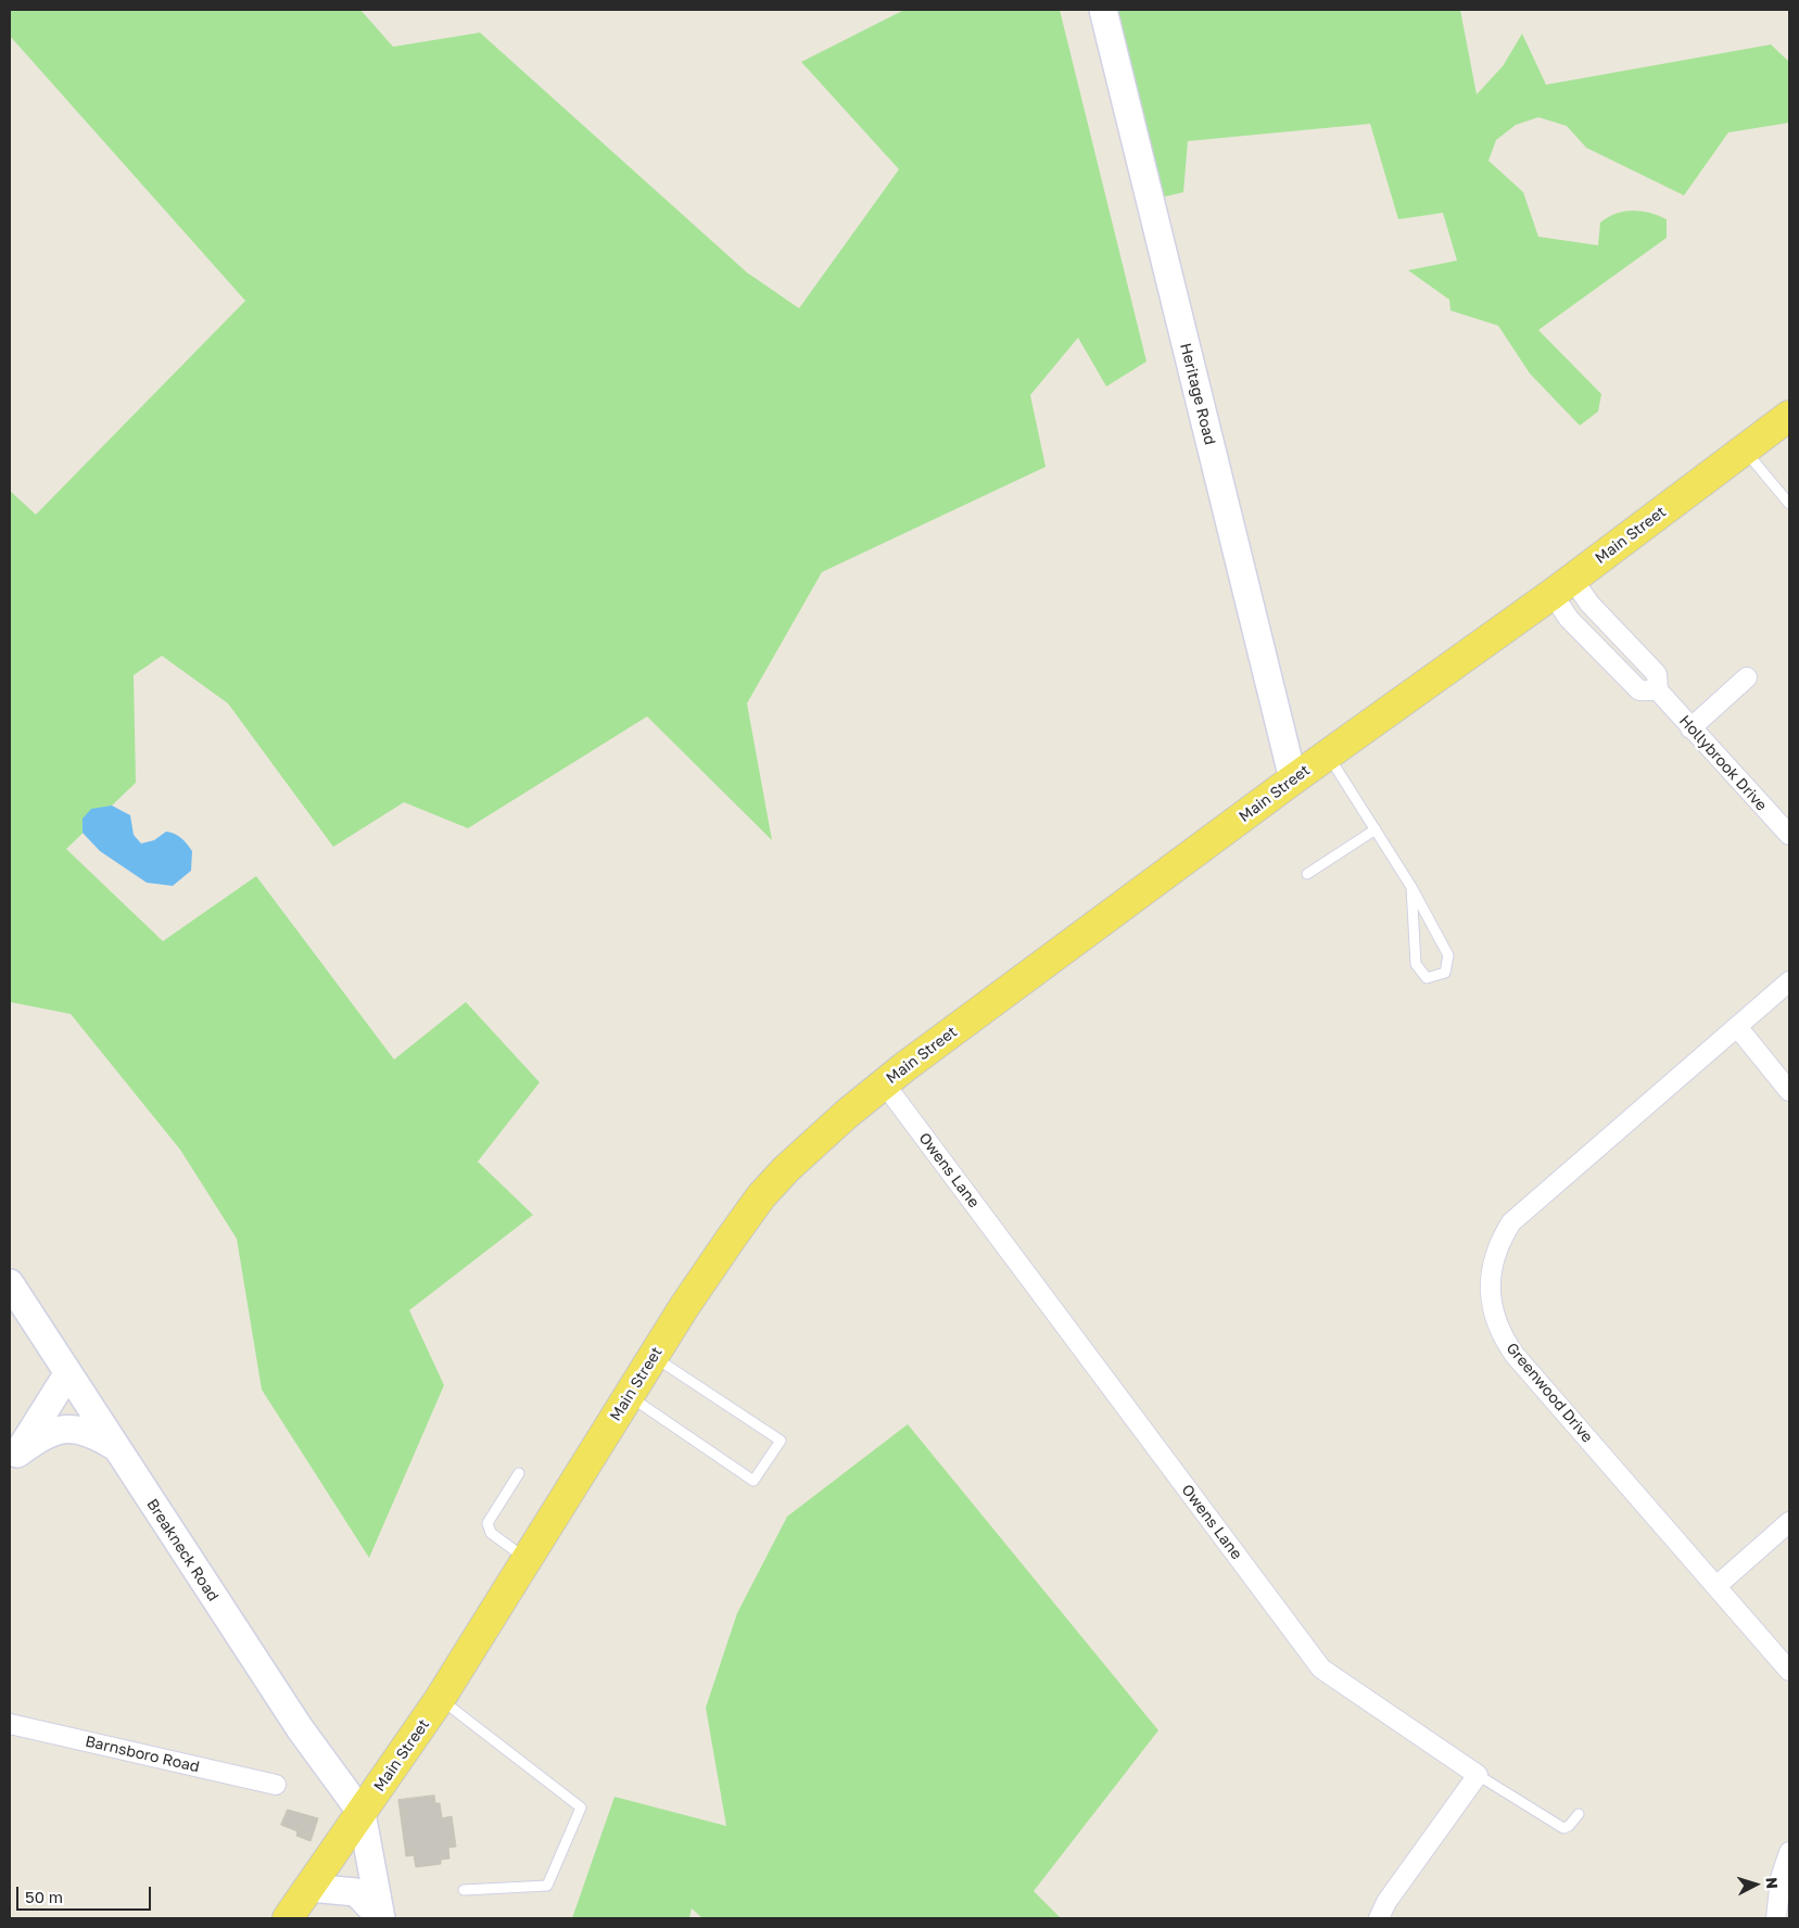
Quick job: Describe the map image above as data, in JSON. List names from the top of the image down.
{
  "streets": {
    "main road": ["Heritage Road", "Main Street", "Breakneck Road"],
    "street": [
      "Hollybrook Drive",
      "Owens Lane",
      "Greenwood Drive",
      "Barnsboro Road"
    ]
  },
  "crossings": [
    ["Heritage Road", "Main Street"],
    ["Main Street", "Hollybrook Drive"],
    ["Main Street", "Owens Lane"],
    ["Main Street", "Breakneck Road"]
  ],
  "scale_bar": "50 m",
  "north": "right"
}
